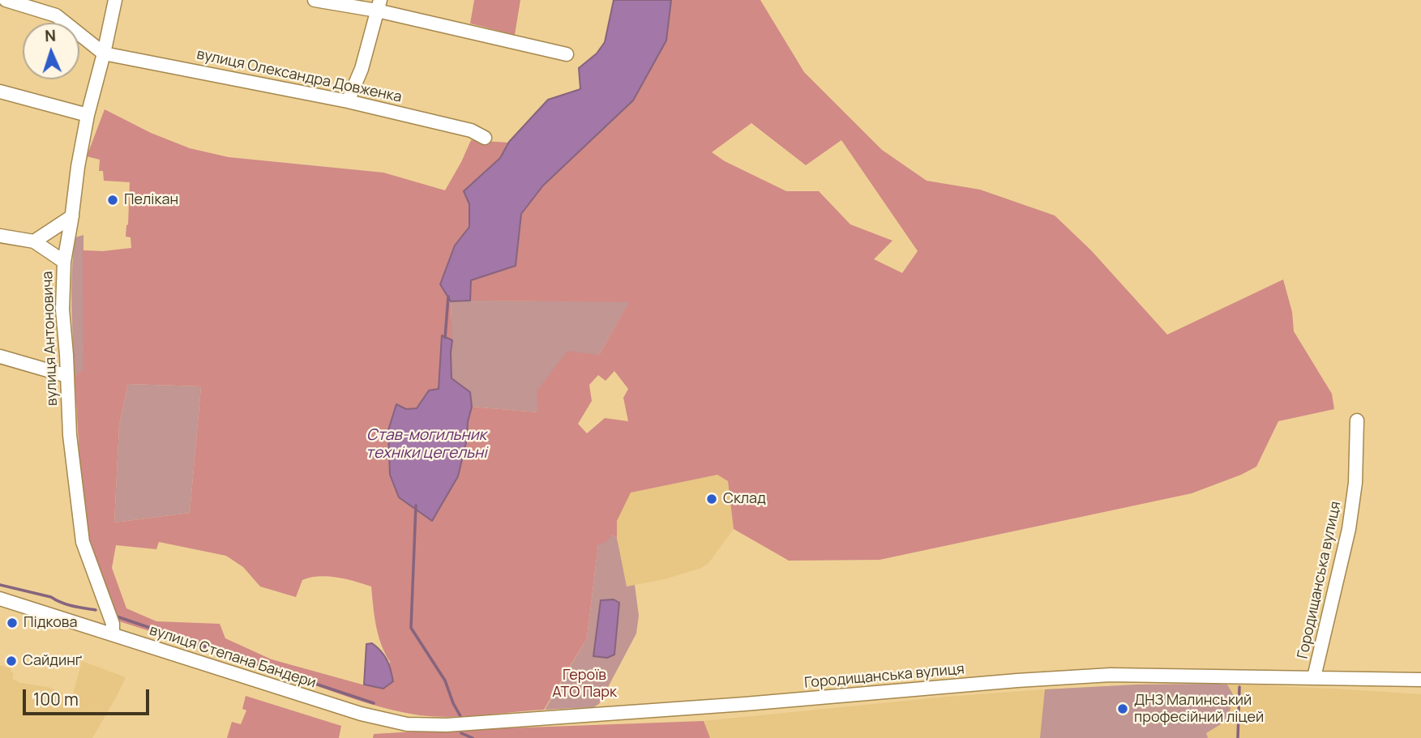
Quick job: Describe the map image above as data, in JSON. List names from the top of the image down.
{
  "streets": {
    "street": [
      "вулиця Олександра Довженка",
      "вулиця Антоновича",
      "Городищанська вулиця",
      "вулиця Степана Бандери"
    ]
  },
  "crossings": [
    ["вулиця Олександра Довженка", "вулиця Антоновича"],
    ["вулиця Антоновича", "вулиця Степана Бандери"],
    ["Городищанська вулиця", "вулиця Степана Бандери"]
  ],
  "water": ["Став-могильник техніки цегельні"],
  "parks": ["Героїв АТО Парк"],
  "places": [
    "Пелікан",
    "Склад",
    "Підкова",
    "Сайдинґ",
    "ДНЗ Малинський професійний ліцей"
  ],
  "scale_bar": "100 m",
  "north": "top"
}
